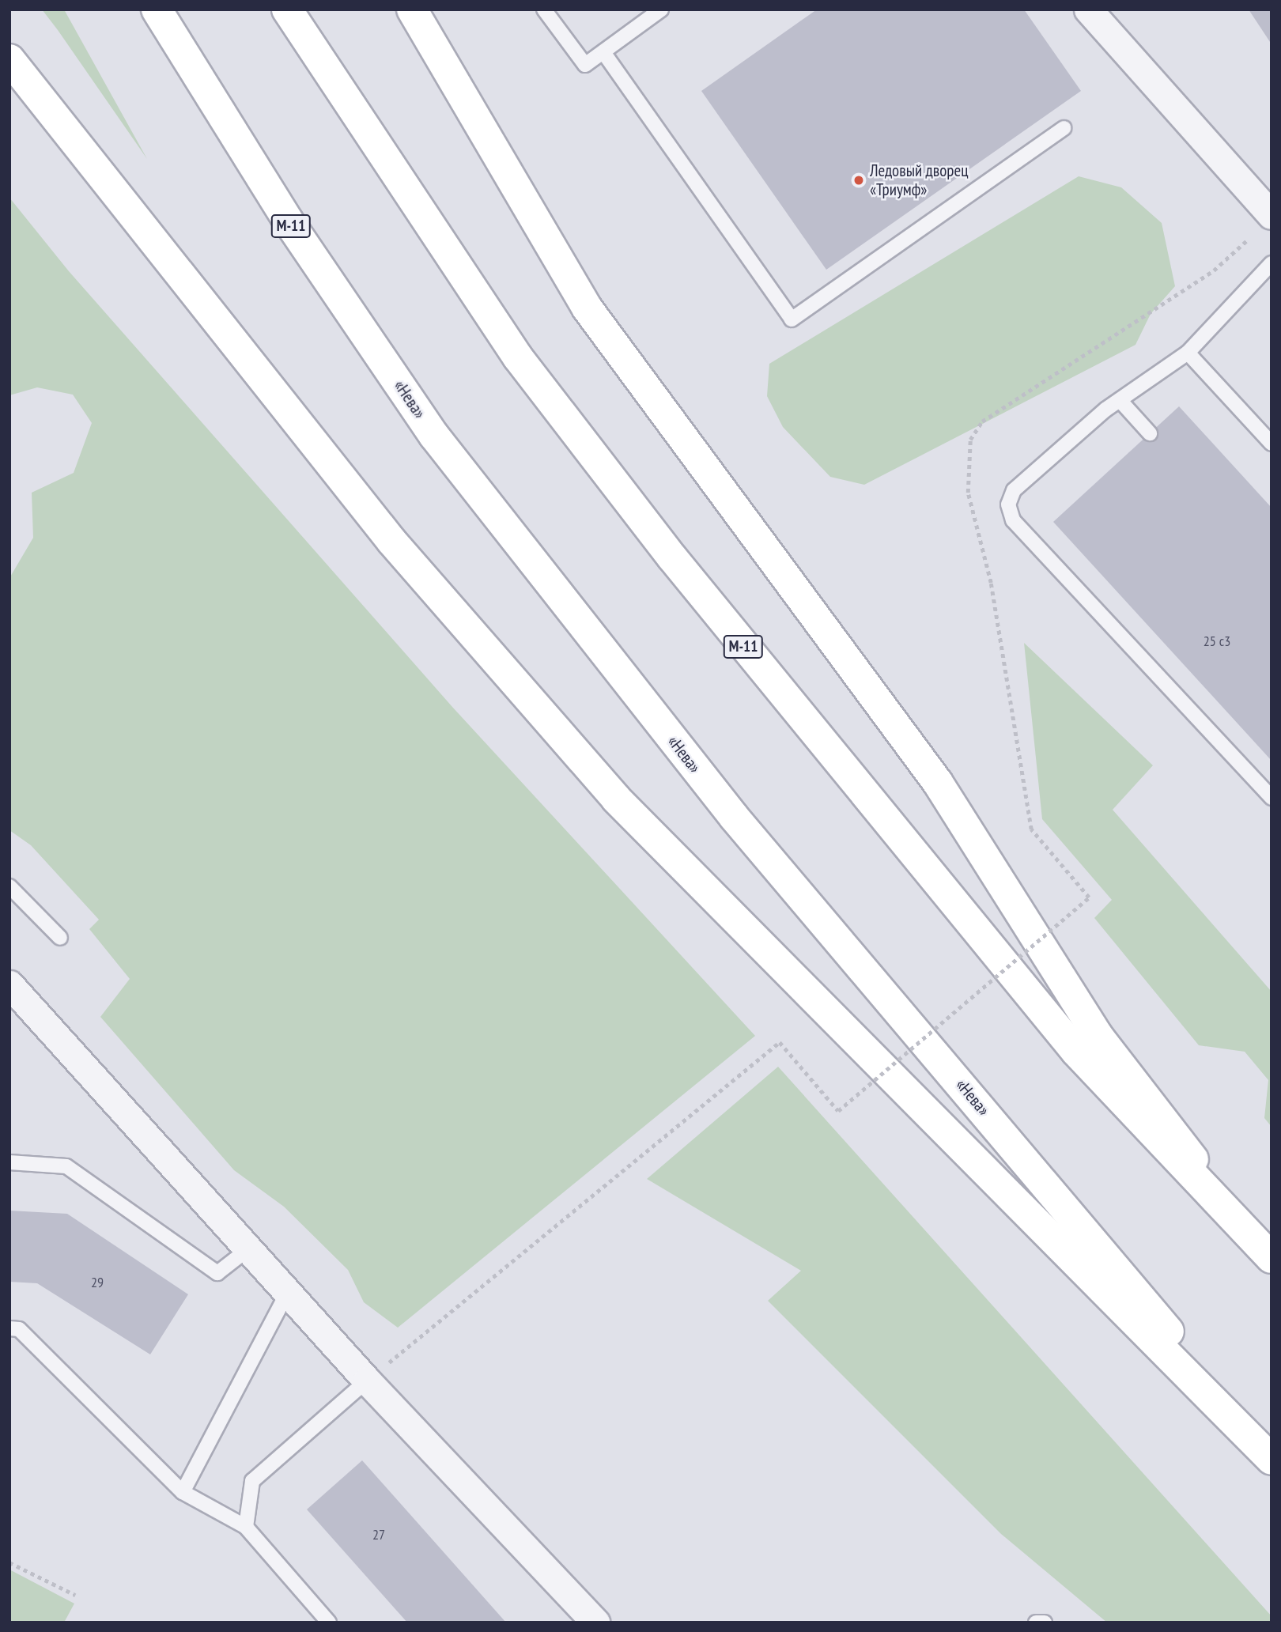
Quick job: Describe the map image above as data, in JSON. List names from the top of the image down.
{
  "streets": {
    "main road": ["М-11", "«Нева»"]
  },
  "places": ["Ледовый дворец «Триумф»"],
  "house_numbers": ["25 с3", "29", "27"]
}
